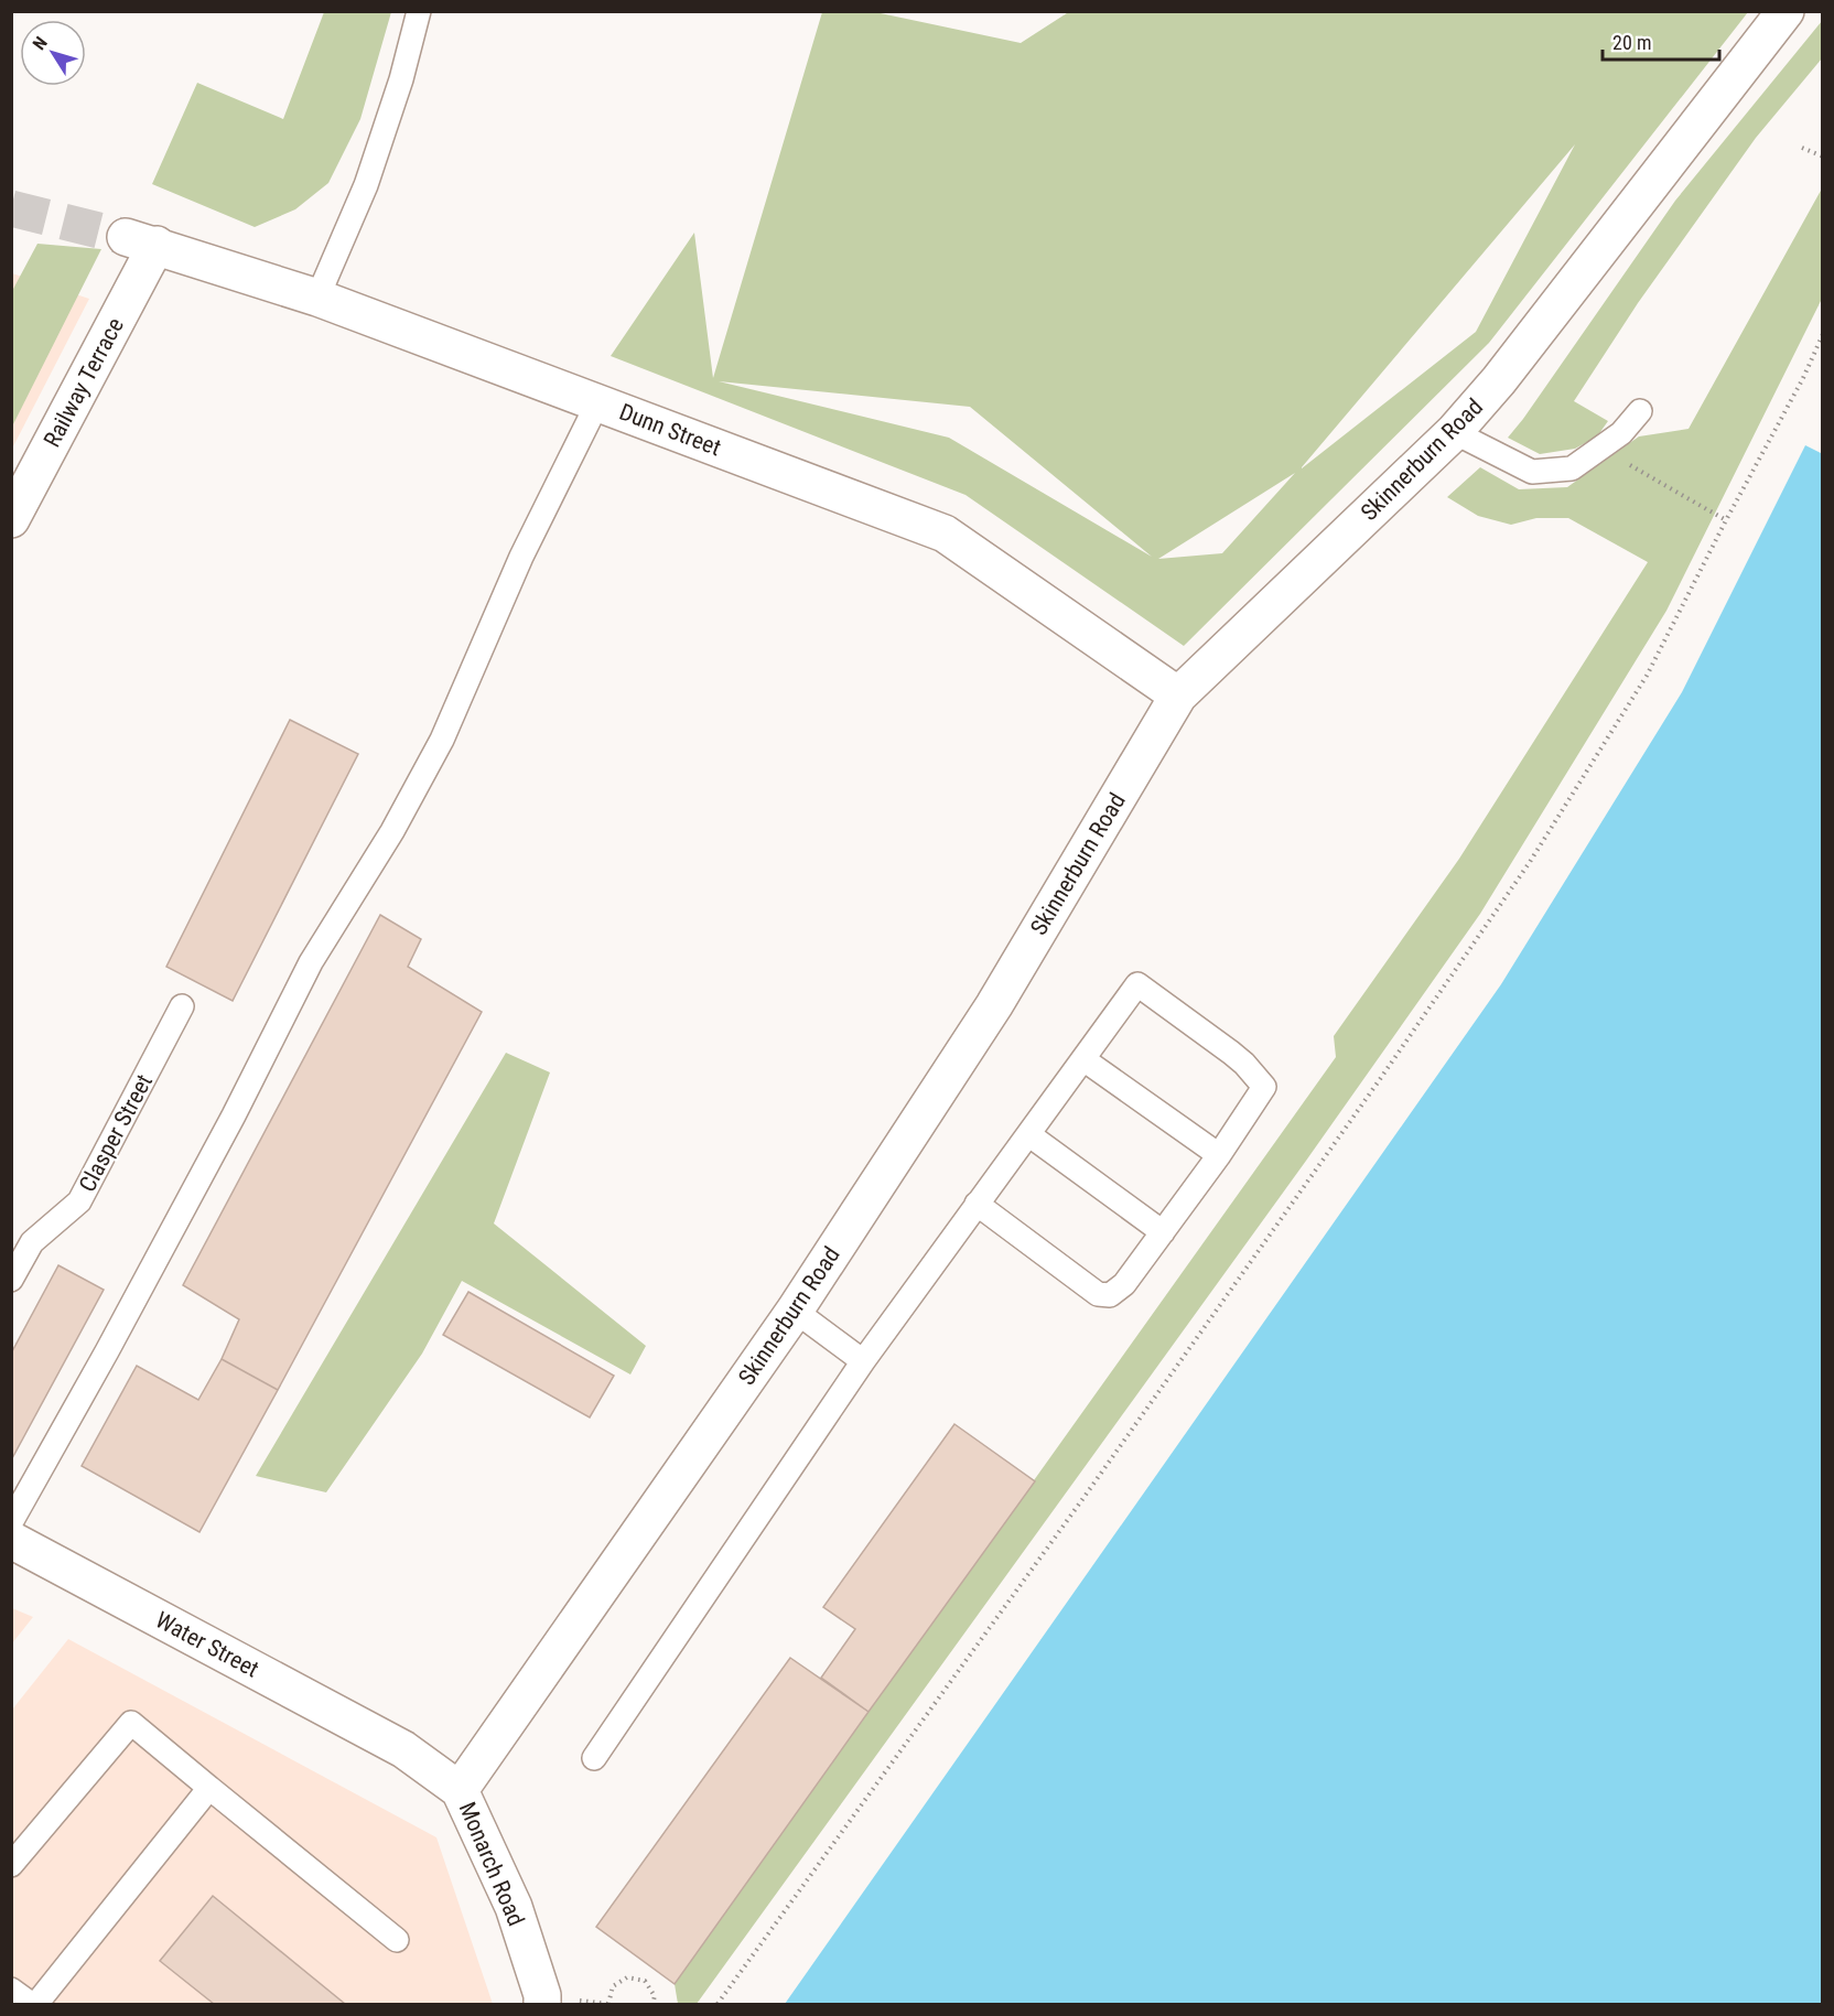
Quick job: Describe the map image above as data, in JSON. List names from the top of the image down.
{
  "streets": {
    "street": [
      "Railway Terrace",
      "Dunn Street",
      "Skinnerburn Road",
      "Water Street",
      "Monarch Road"
    ],
    "lane": ["Clasper Street"]
  },
  "crossings": [
    ["Railway Terrace", "Dunn Street"],
    ["Dunn Street", "Skinnerburn Road"],
    ["Skinnerburn Road", "Monarch Road"],
    ["Water Street", "Monarch Road"]
  ],
  "scale_bar": "20 m",
  "north": "top left"
}
